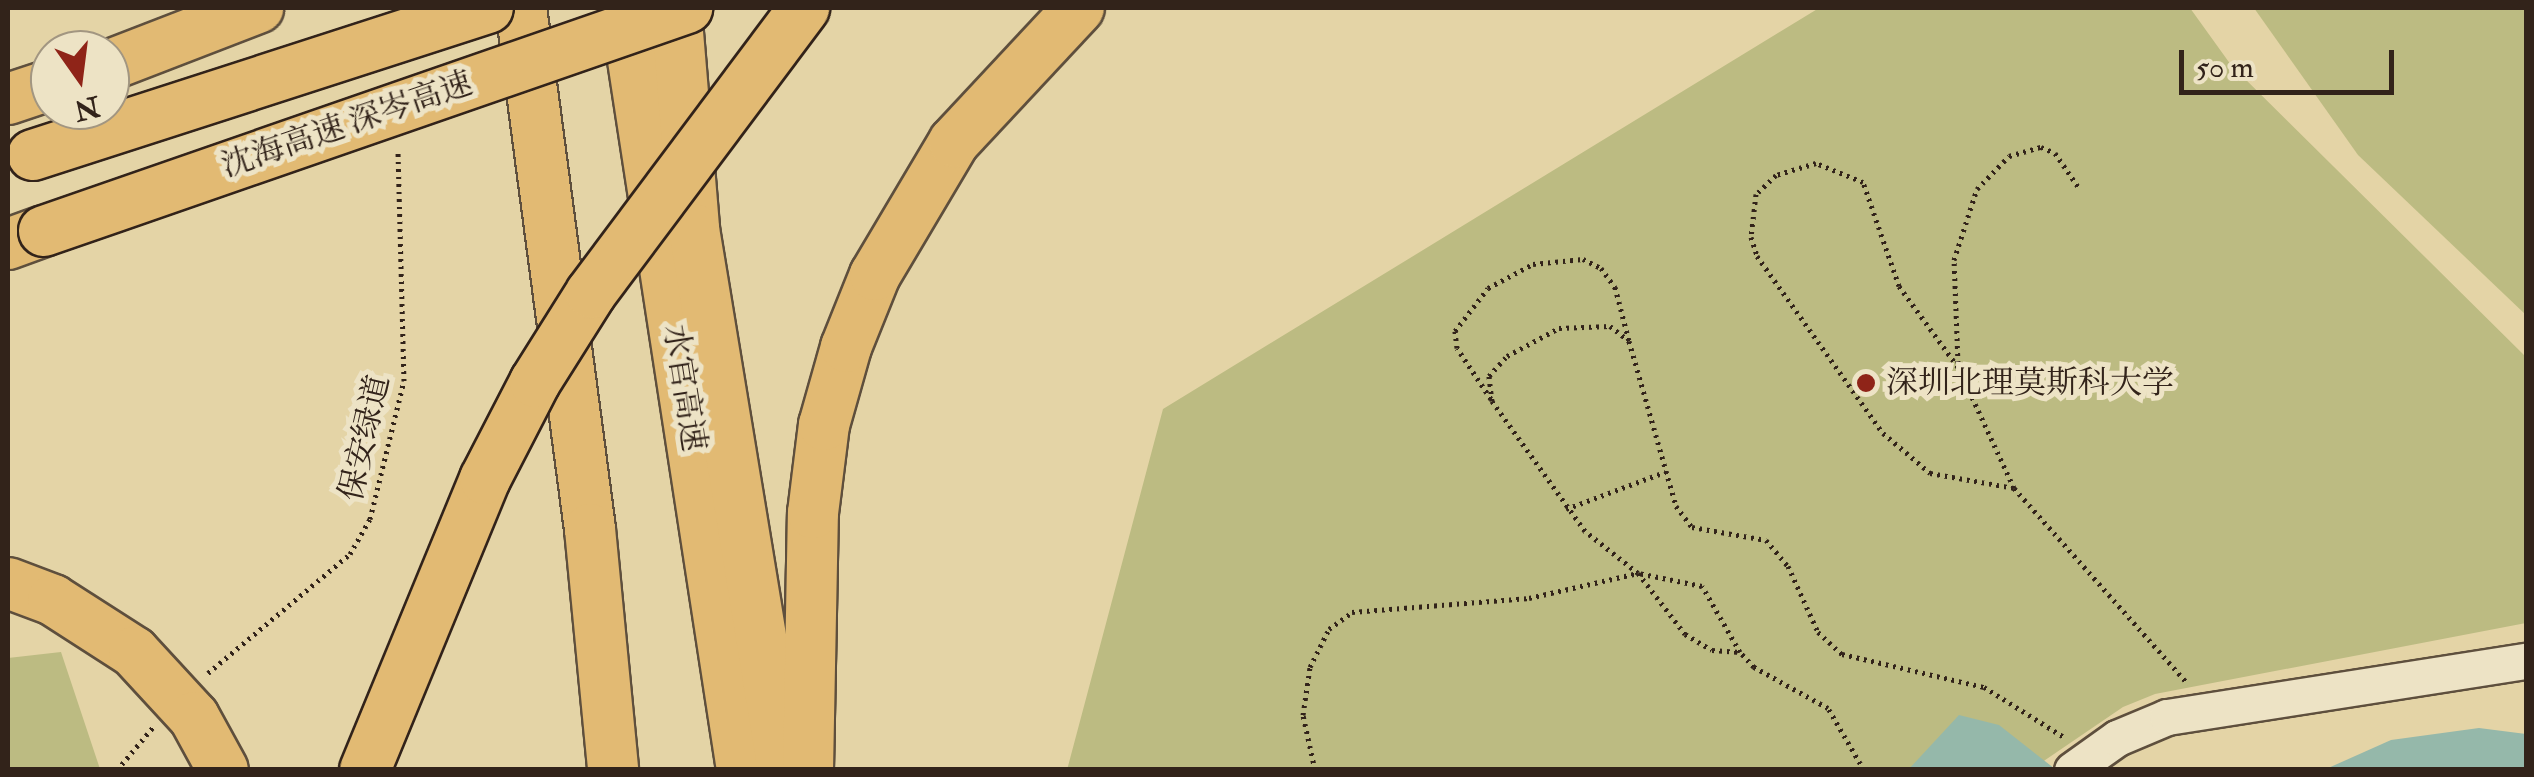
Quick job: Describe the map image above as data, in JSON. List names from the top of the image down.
{
  "streets": {
    "highway": ["沈海高速 深岑高速", "水官高速"],
    "path": ["保安绿道"]
  },
  "places": ["深圳北理莫斯科大学"],
  "scale_bar": "50 m",
  "north": "bottom"
}
